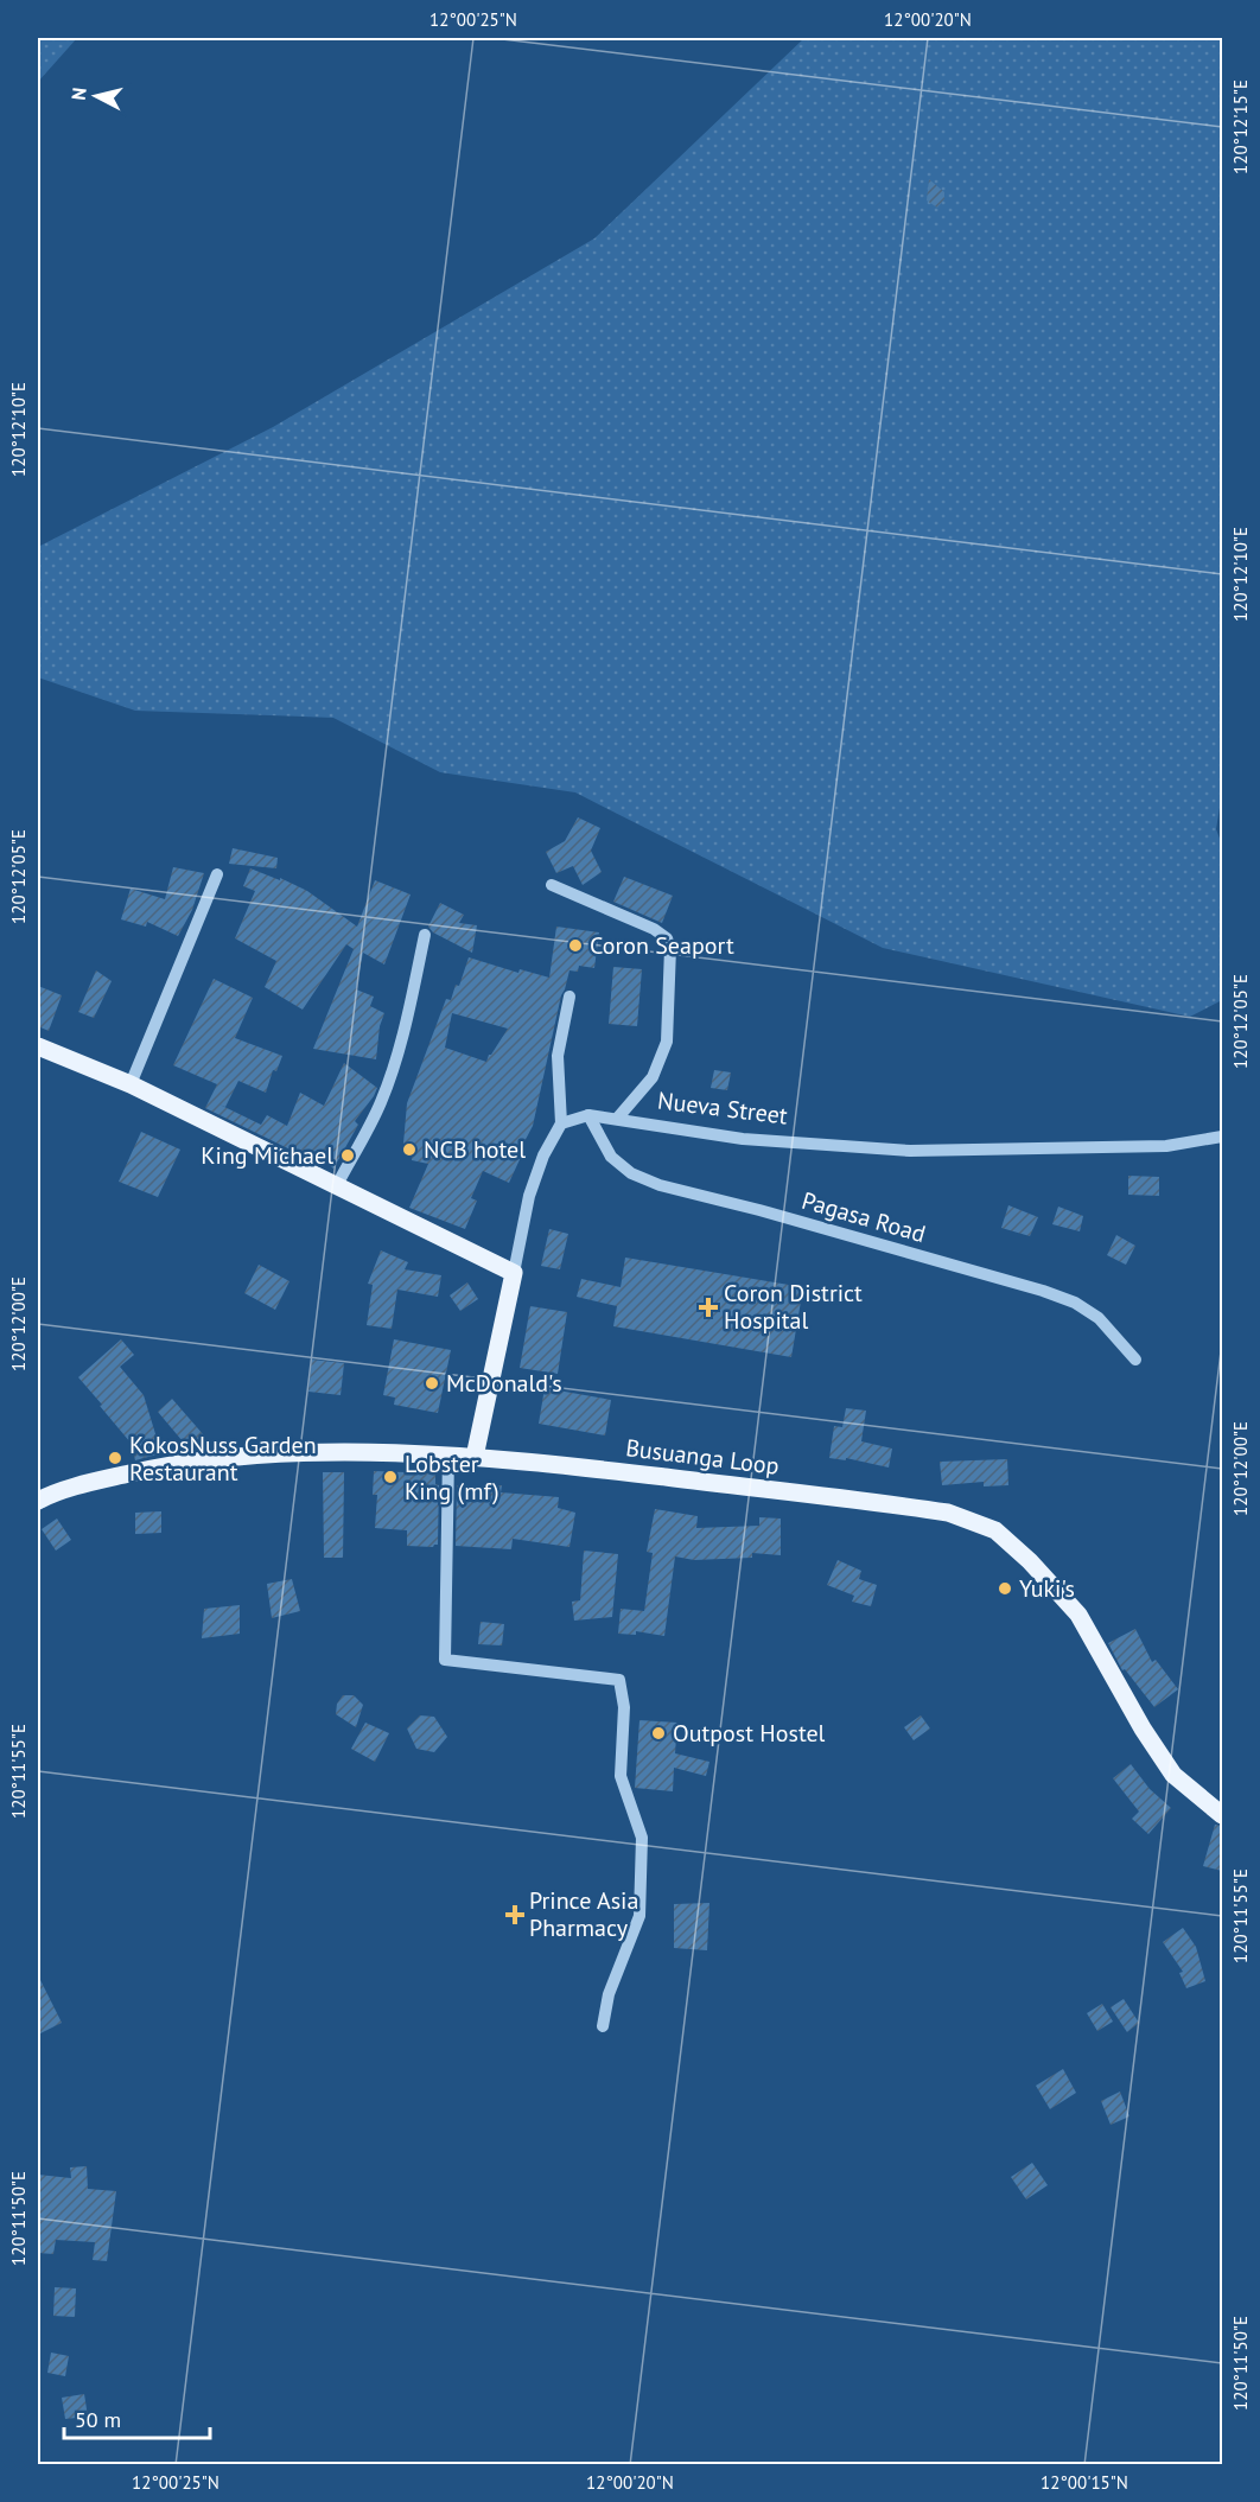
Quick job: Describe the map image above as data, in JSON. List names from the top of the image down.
{
  "streets": {
    "main road": ["Busuanga Loop"],
    "street": ["Nueva Street", "Pagasa Road"]
  },
  "crossings": [
    ["Nueva Street", "Pagasa Road"]
  ],
  "places": {
    "other": [
      "Coron Seaport",
      "NCB hotel",
      "King Michael",
      "McDonald's",
      "KokosNuss Garden Restaurant",
      "Lobster King (mf)",
      "Yuki's",
      "Outpost Hostel"
    ],
    "health": ["Coron District Hospital", "Prince Asia Pharmacy"]
  },
  "scale_bar": "50 m",
  "north": "left",
  "coordinates": [
    "12°00'25\"N",
    "12°00'20\"N",
    "120°12'15\"E",
    "120°12'10\"E",
    "120°12'05\"E",
    "120°12'00\"E",
    "120°11'55\"E",
    "120°11'50\"E",
    "12°00'15\"N"
  ]
}
